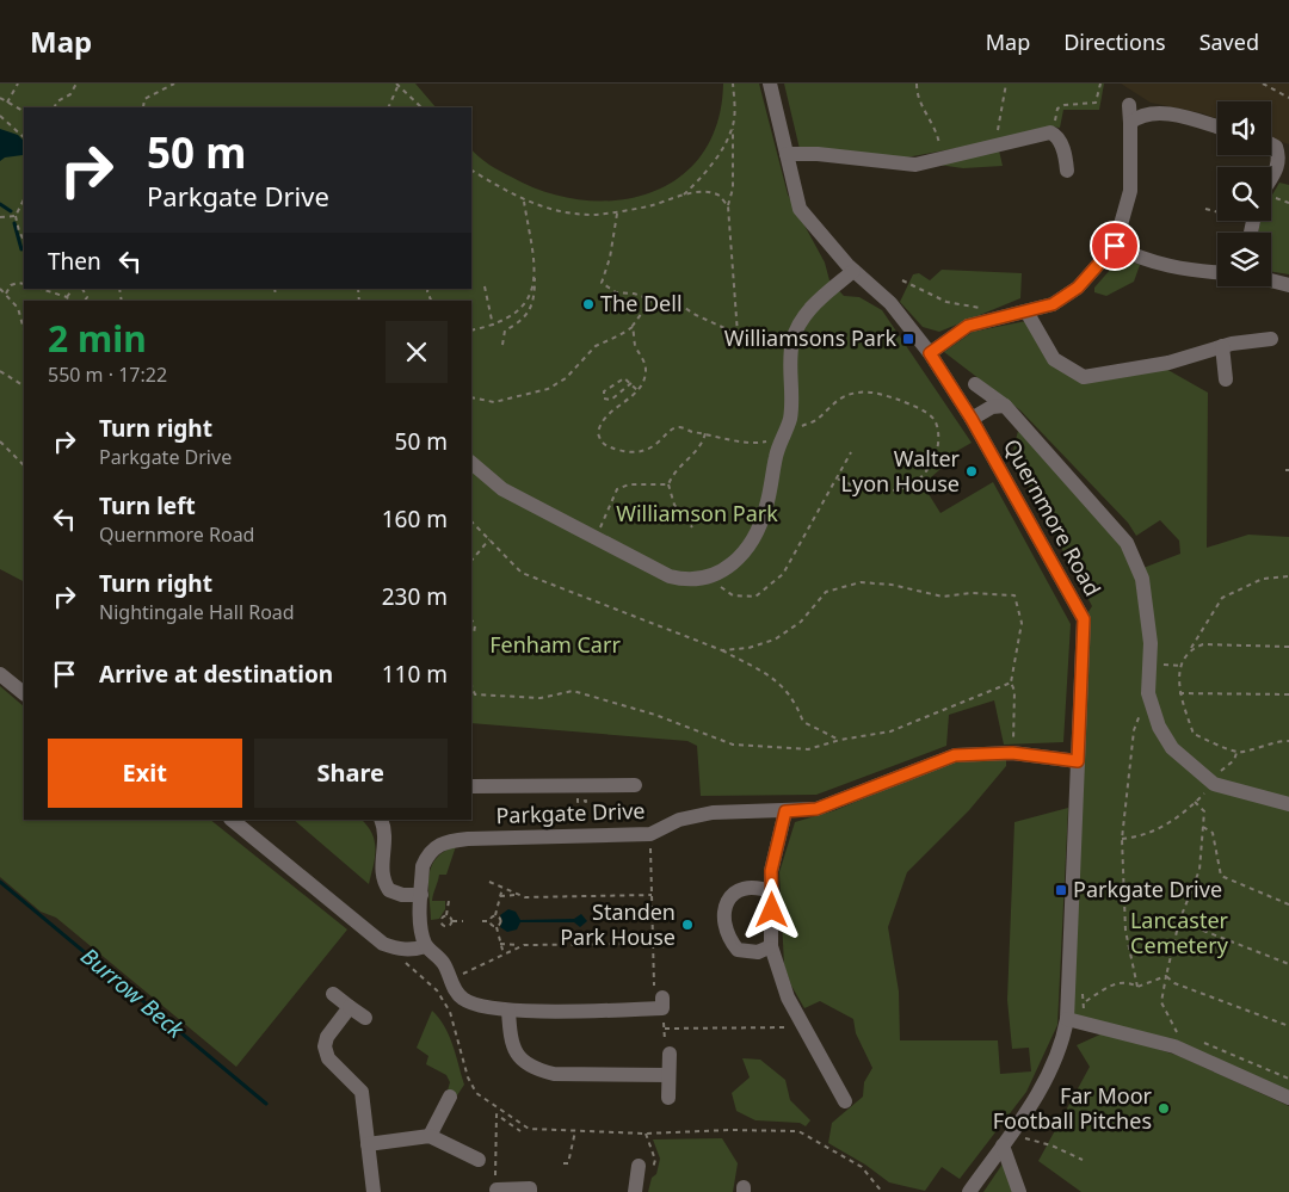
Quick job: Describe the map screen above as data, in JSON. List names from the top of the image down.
{
  "streets": {
    "street": ["Quernmore Road", "Parkgate Drive"]
  },
  "crossings": [
    ["Quernmore Road", "Parkgate Drive"]
  ],
  "water": ["Burrow Beck"],
  "parks": ["Williamson Park", "Fenham Carr", "Lancaster Cemetery"],
  "places": {
    "other": [
      "The Dell",
      "Walter Lyon House",
      "Standen Park House",
      "Far Moor Football Pitches"
    ],
    "transit": ["Williamsons Park", "Parkgate Drive"]
  },
  "page": {
    "header": "Map",
    "nav": ["Map", "Directions", "Saved"],
    "turn": ["50 m", "Parkgate Drive"],
    "then": "Then",
    "heading": ["2 min", "550 m · 17:22"],
    "list": [
      {
        "name": "Turn right",
        "note": "Parkgate Drive",
        "value": "50 m"
      },
      {
        "name": "Turn left",
        "note": "Quernmore Road",
        "value": "160 m"
      },
      {
        "name": "Turn right",
        "note": "Nightingale Hall Road",
        "value": "230 m"
      },
      {
        "name": "Arrive at destination",
        "value": "110 m"
      }
    ],
    "buttons": ["Exit", "Share"]
  }
}
